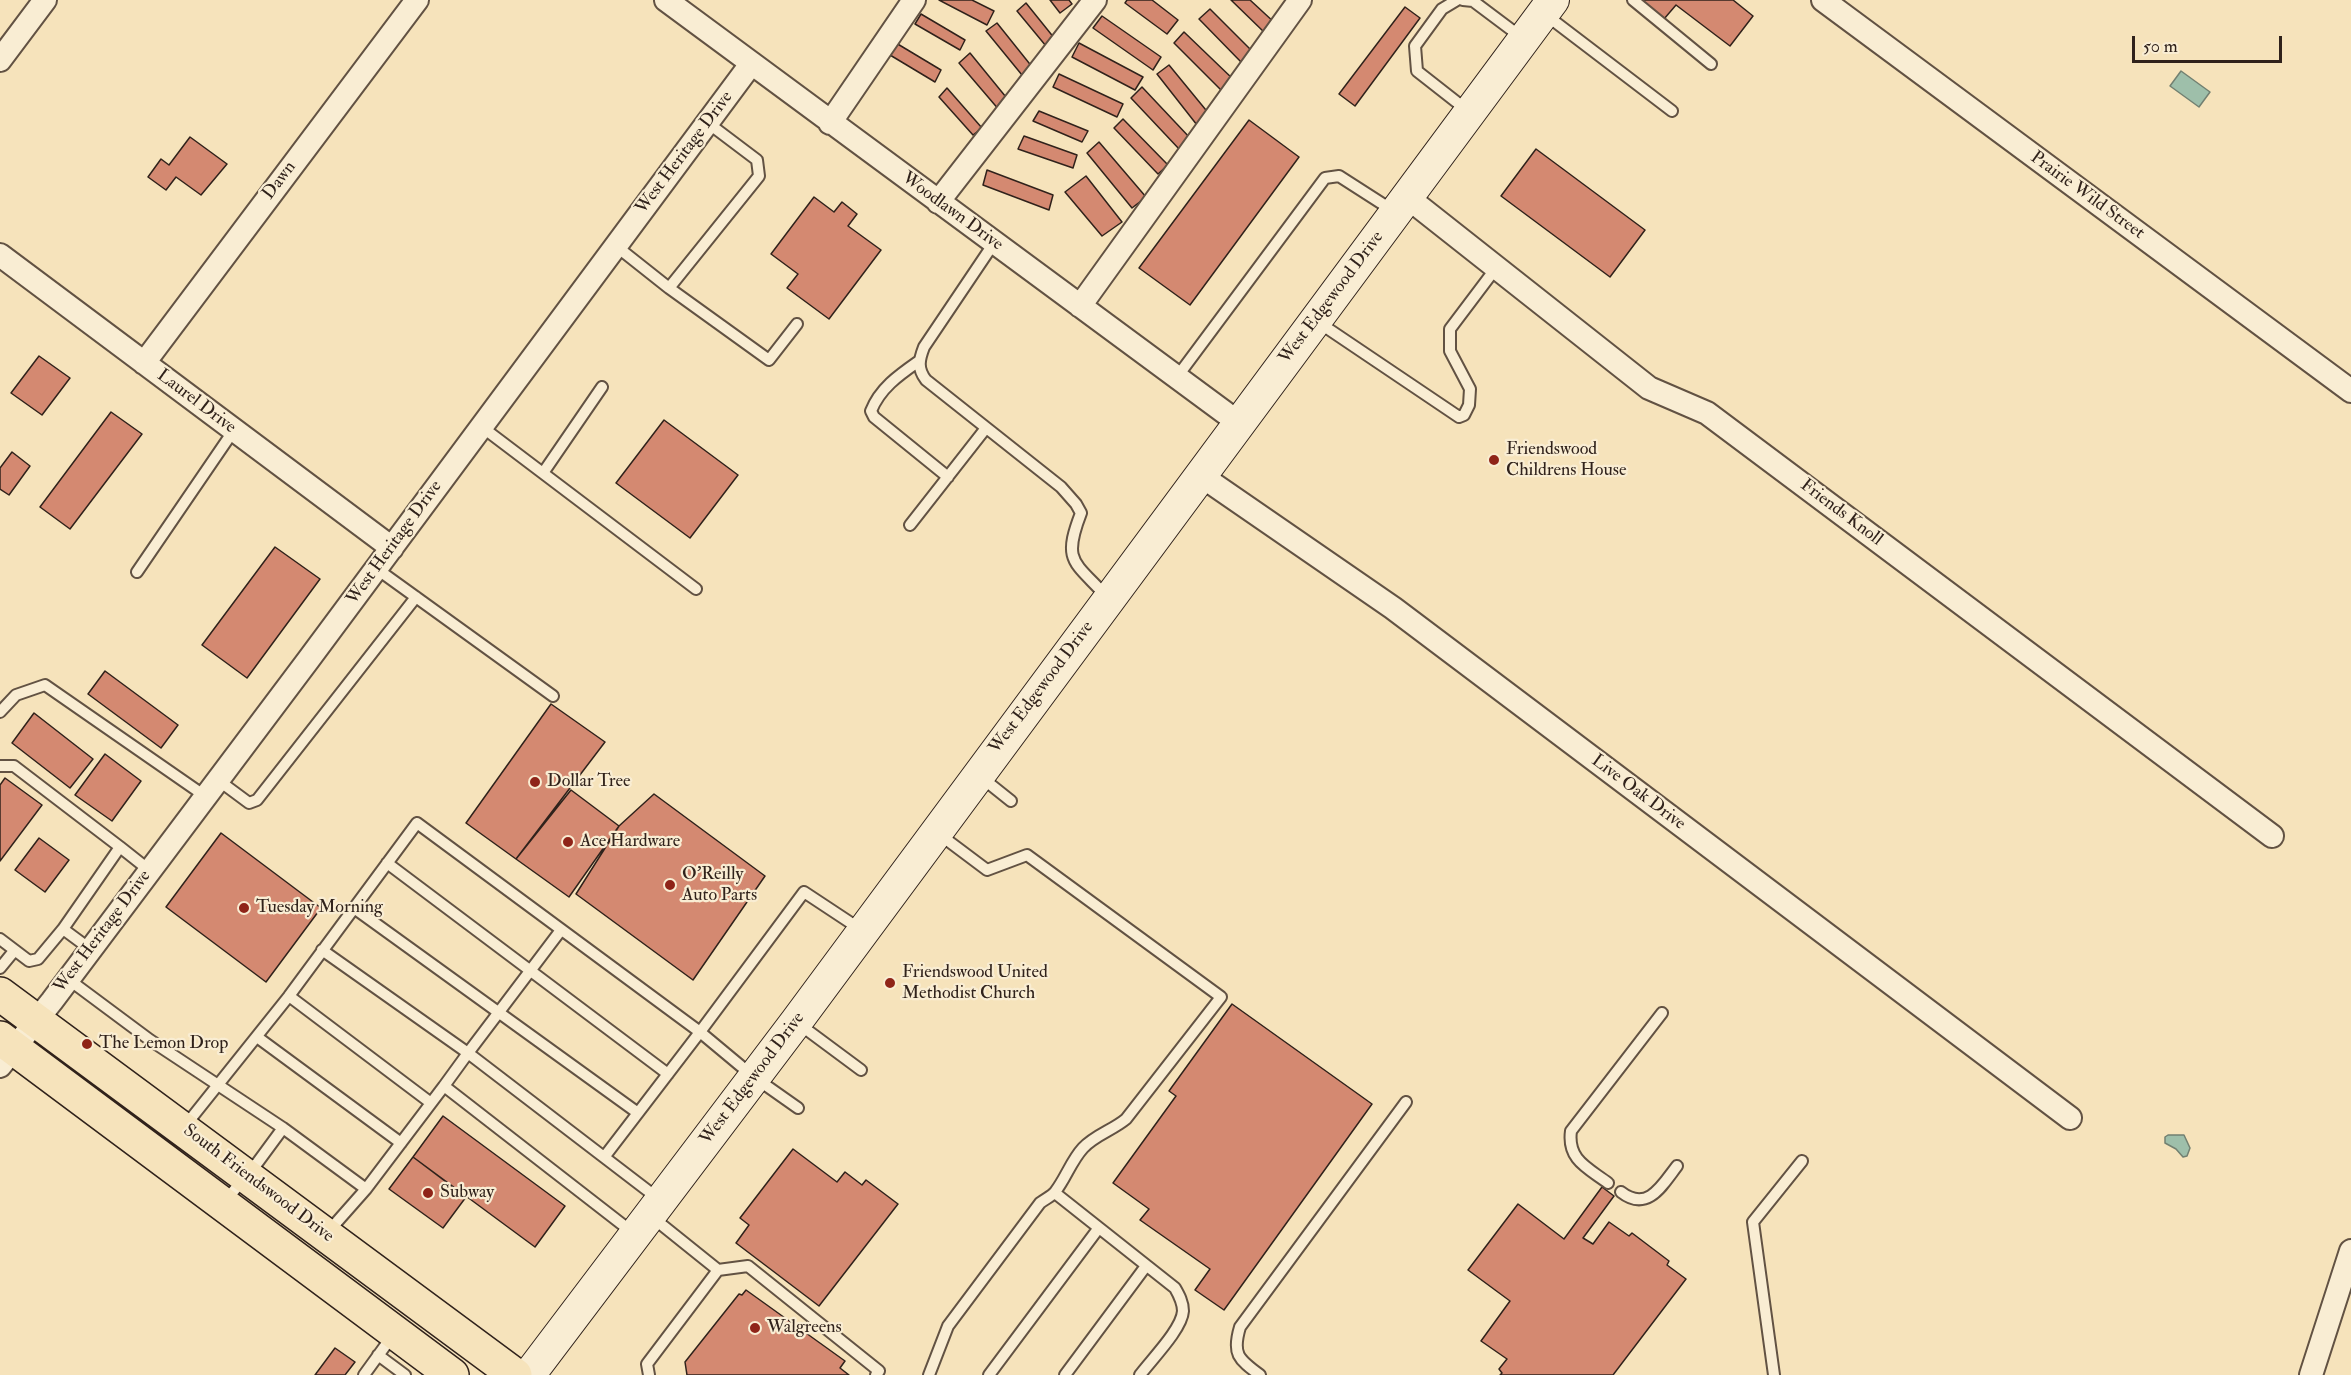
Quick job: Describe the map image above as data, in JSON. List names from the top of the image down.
{
  "streets": {
    "main road": ["West Edgewood Drive", "South Friendswood Drive"],
    "street": [
      "West Heritage Drive",
      "Dawn",
      "Prairie Wild Street",
      "Woodlawn Drive",
      "Laurel Drive",
      "Friends Knoll",
      "Live Oak Drive"
    ]
  },
  "crossings": [
    ["West Heritage Drive", "Woodlawn Drive"],
    ["West Heritage Drive", "Laurel Drive"],
    ["West Heritage Drive", "South Friendswood Drive"],
    ["Dawn", "Laurel Drive"],
    ["Woodlawn Drive", "West Edgewood Drive"],
    ["West Edgewood Drive", "Friends Knoll"],
    ["West Edgewood Drive", "Live Oak Drive"]
  ],
  "places": [
    "Friendswood Childrens House",
    "Dollar Tree",
    "Ace Hardware",
    "O'Reilly Auto Parts",
    "Tuesday Morning",
    "Friendswood United Methodist Church",
    "The Lemon Drop",
    "Subway",
    "Walgreens"
  ],
  "scale_bar": "50 m"
}
